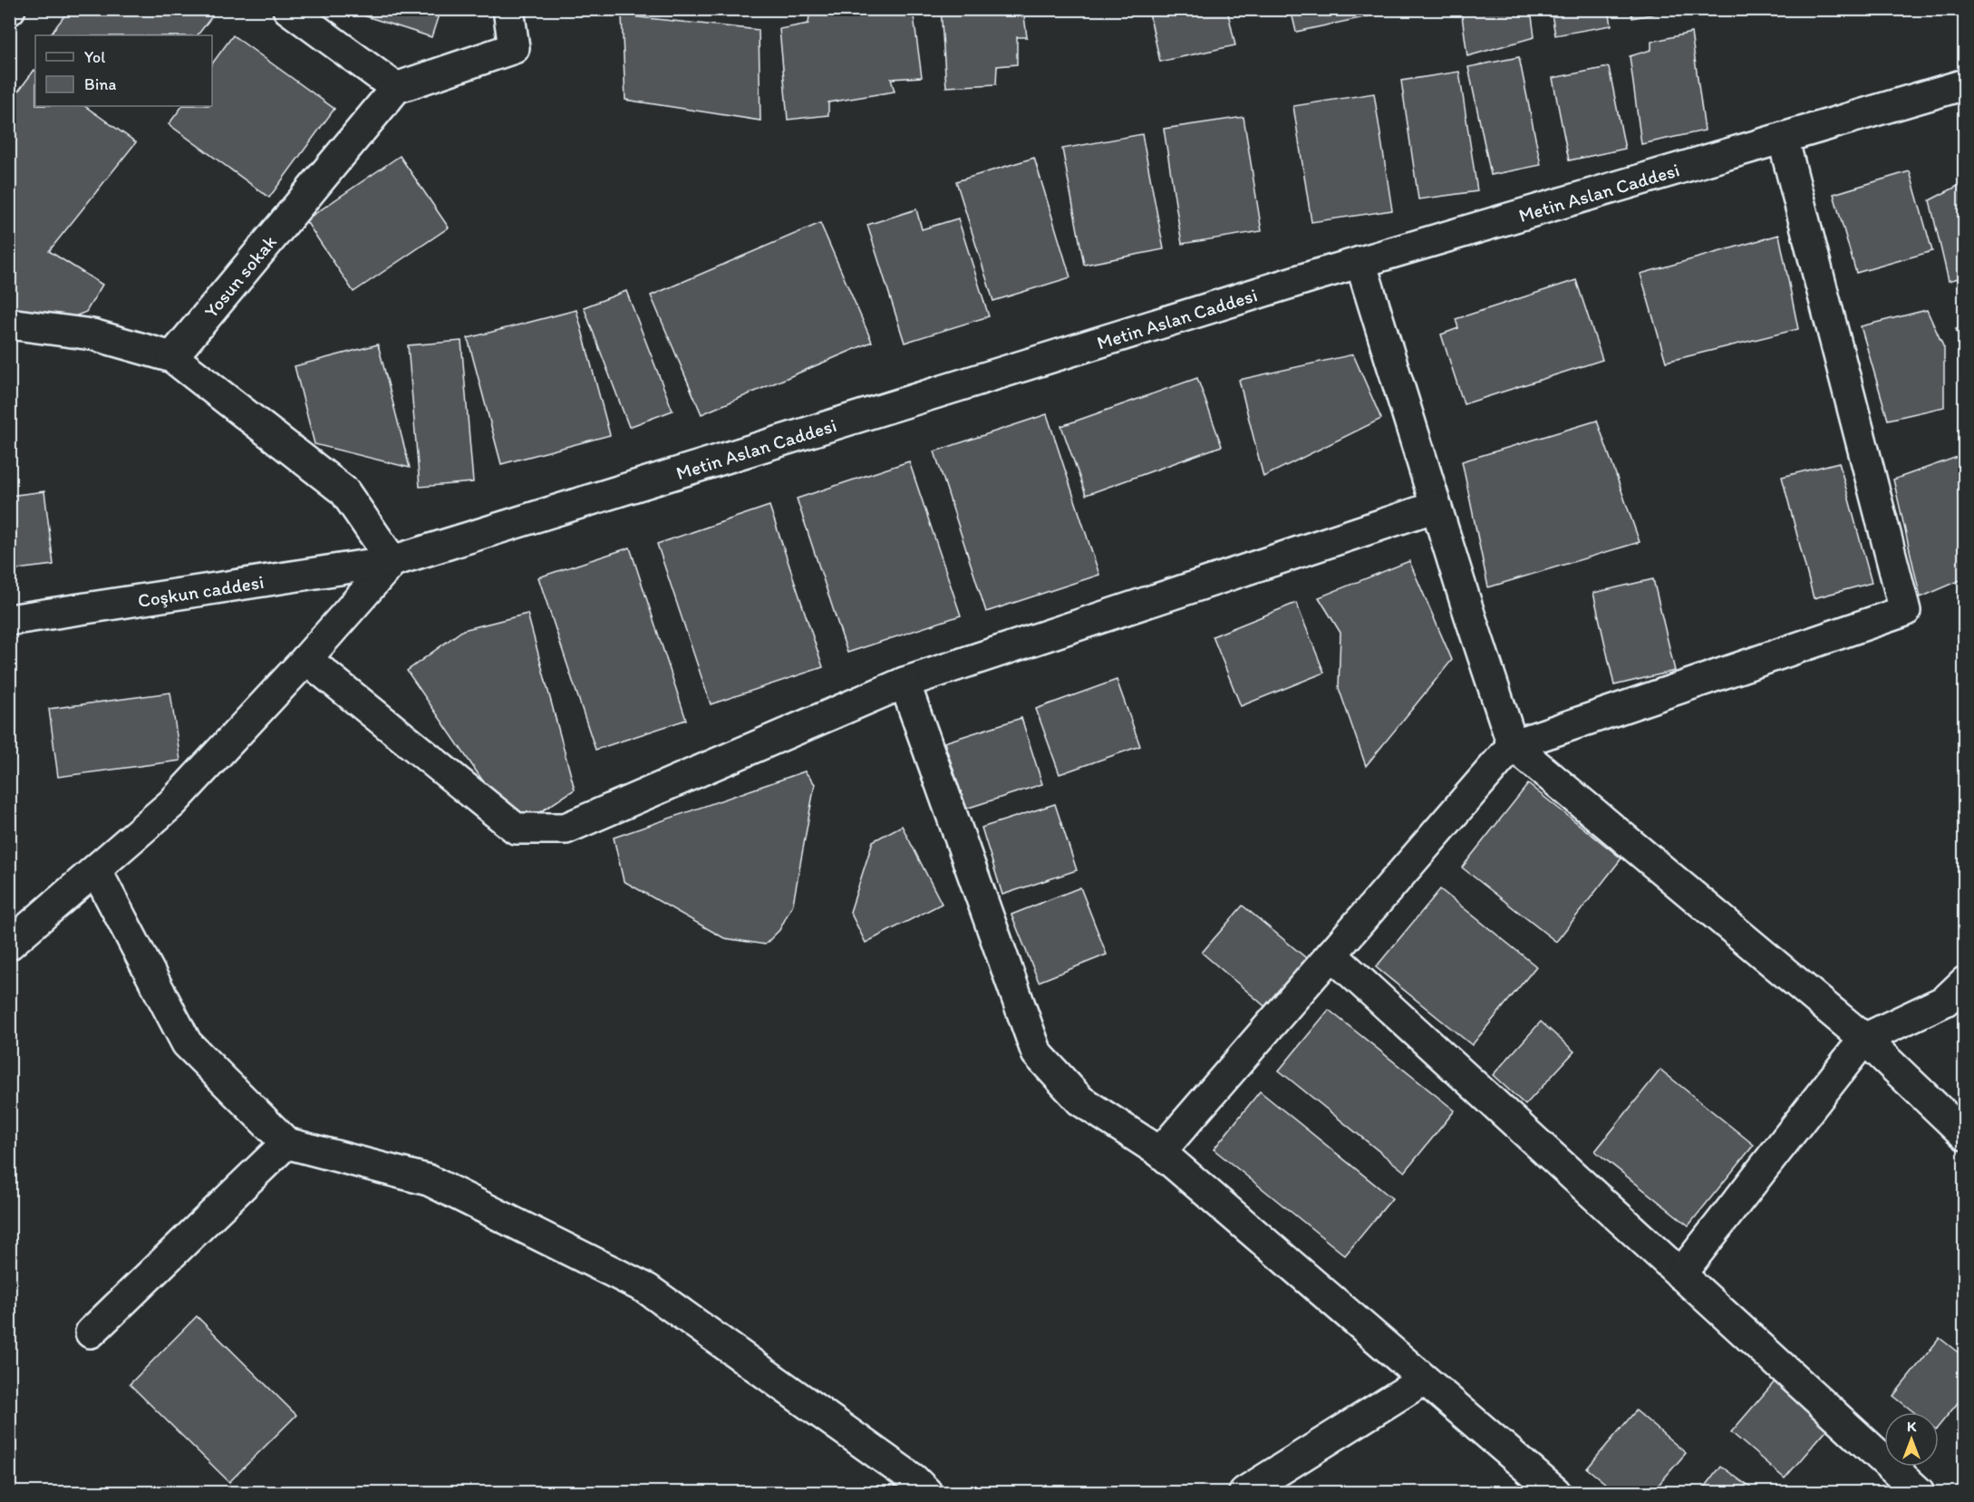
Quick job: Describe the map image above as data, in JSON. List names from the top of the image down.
{
  "streets": {
    "street": ["Metin Aslan Caddesi", "Yosun sokak", "Coşkun caddesi"]
  },
  "crossings": [
    ["Metin Aslan Caddesi", "Coşkun caddesi"]
  ],
  "legend": ["Yol", "Bina"],
  "north": "top"
}
